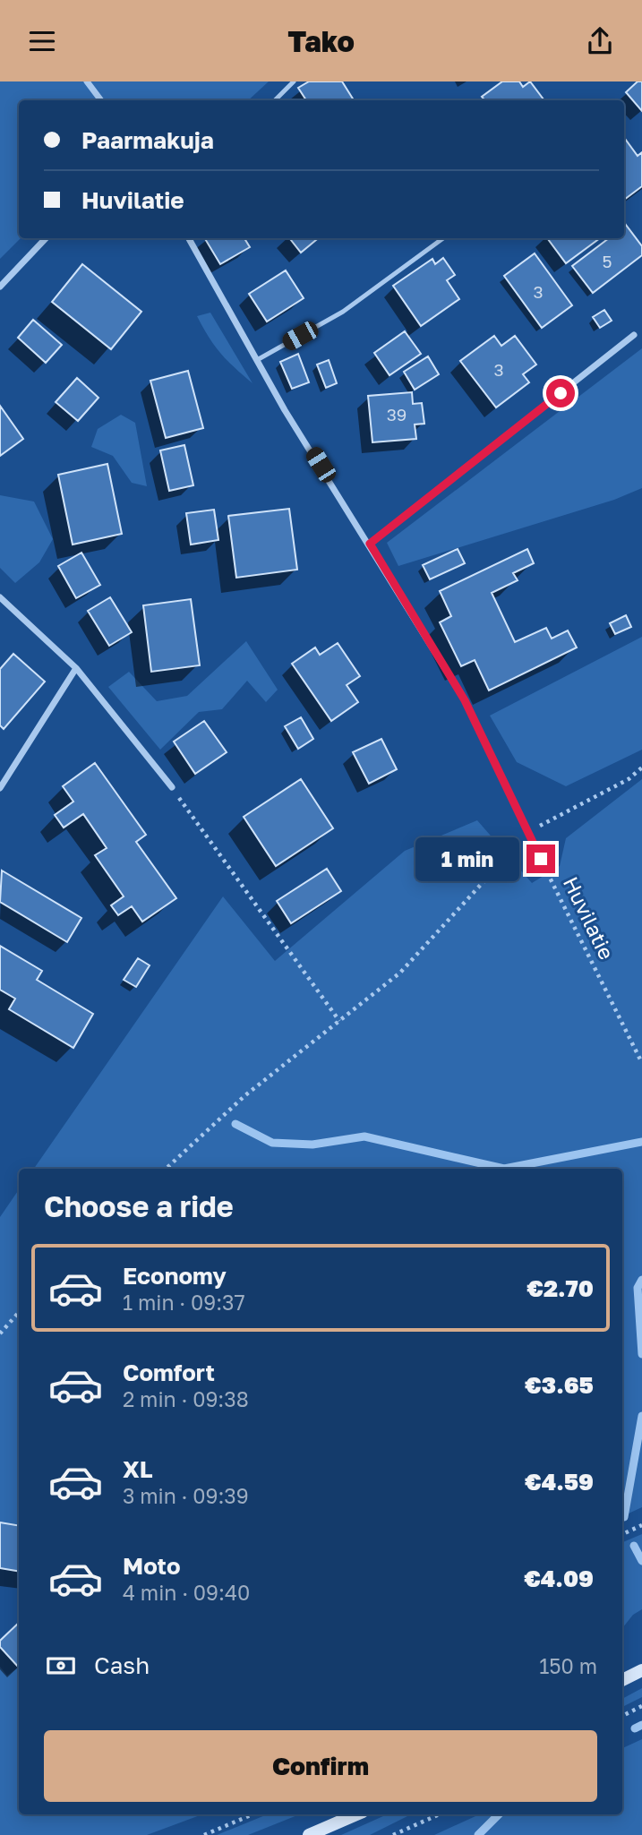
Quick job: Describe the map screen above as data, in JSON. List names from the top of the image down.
{
  "streets": {
    "street": ["Huvilatie"]
  },
  "house_numbers": [
    "5",
    "3",
    "3",
    "39"
  ],
  "page": {
    "header": "Tako",
    "banner": ["Paarmakuja", "Huvilatie"],
    "bubble": "1 min",
    "heading": "Choose a ride",
    "list": [
      {
        "name": "Economy",
        "note": "1 min · 09:37",
        "value": "€2.70"
      },
      {
        "name": "Comfort",
        "note": "2 min · 09:38",
        "value": "€3.65"
      },
      {
        "name": "XL",
        "note": "3 min · 09:39",
        "value": "€4.59"
      },
      {
        "name": "Moto",
        "note": "4 min · 09:40",
        "value": "€4.09"
      }
    ],
    "pay": ["Cash", "150 m"],
    "buttons": "Confirm"
  }
}
